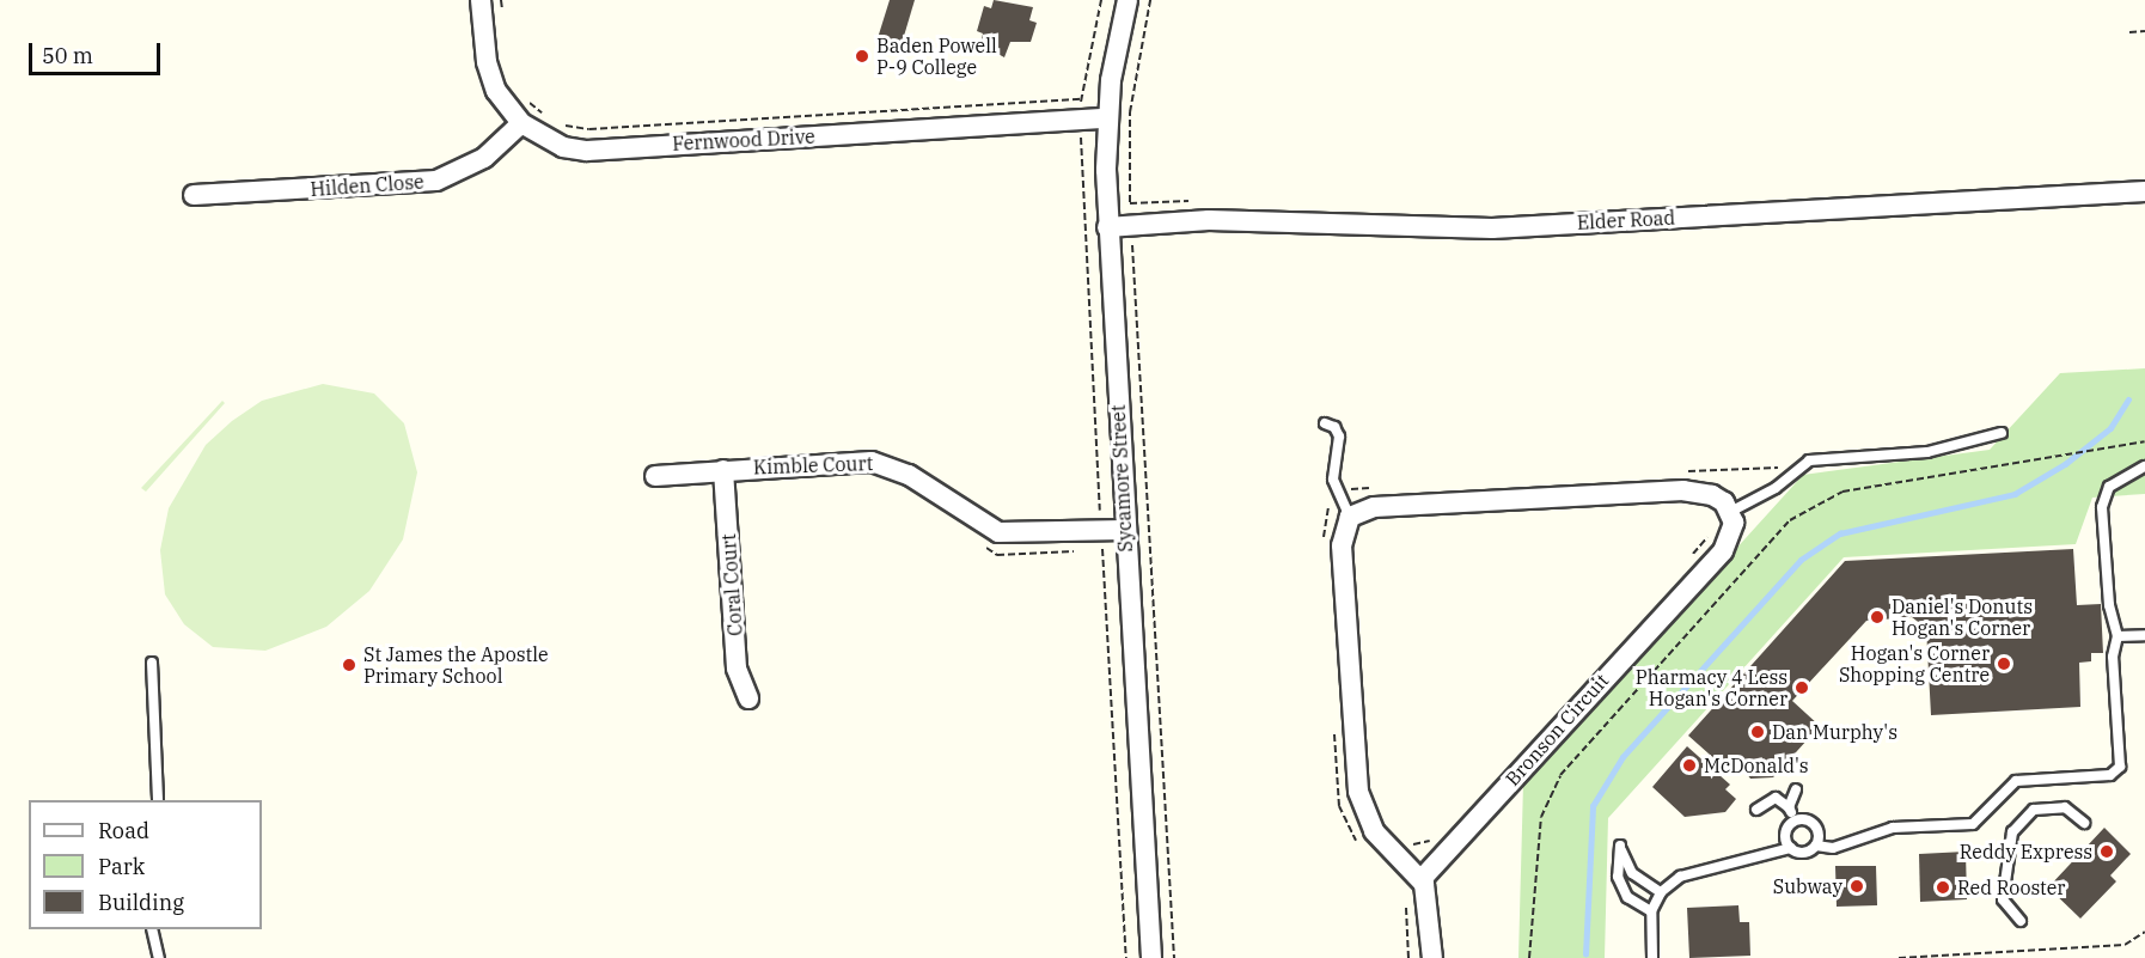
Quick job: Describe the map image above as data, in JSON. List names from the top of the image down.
{
  "streets": {
    "street": [
      "Fernwood Drive",
      "Hilden Close",
      "Elder Road",
      "Kimble Court",
      "Sycamore Street",
      "Coral Court",
      "Bronson Circuit"
    ]
  },
  "crossings": [
    ["Fernwood Drive", "Hilden Close"],
    ["Fernwood Drive", "Sycamore Street"],
    ["Elder Road", "Sycamore Street"],
    ["Kimble Court", "Sycamore Street"],
    ["Kimble Court", "Coral Court"]
  ],
  "places": [
    "Baden Powell P-9 College",
    "Daniel's Donuts Hogan's Corner",
    "Hogan's Corner Shopping Centre",
    "St James the Apostle Primary School",
    "Pharmacy 4 Less Hogan's Corner",
    "Dan Murphy's",
    "McDonald's",
    "Reddy Express",
    "Subway",
    "Red Rooster"
  ],
  "legend": ["Road", "Park", "Building"],
  "scale_bar": "50 m"
}
